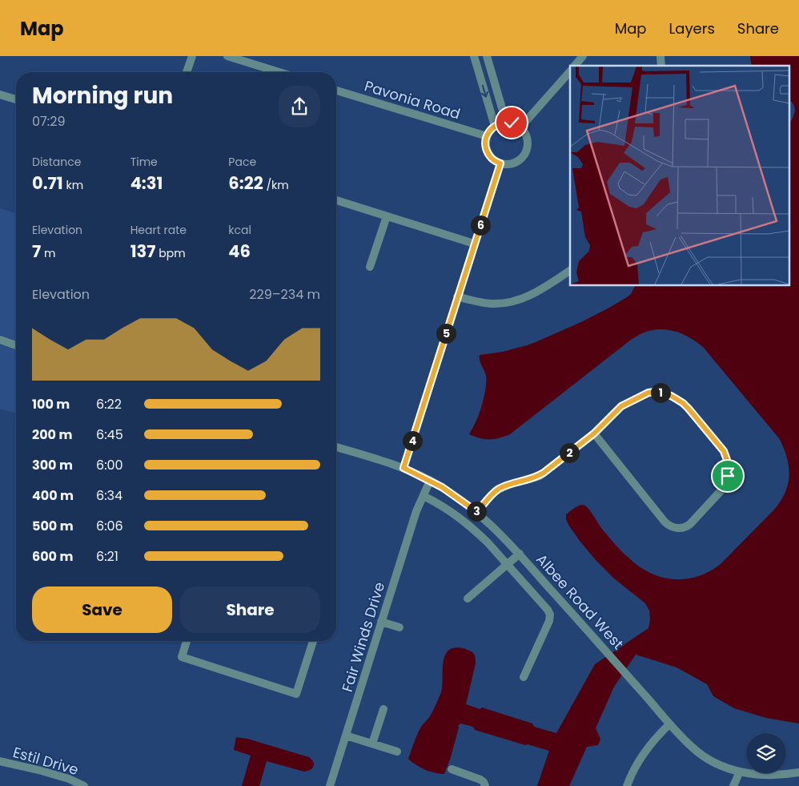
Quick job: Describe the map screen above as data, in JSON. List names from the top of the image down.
{
  "streets": {
    "street": [
      "Pavonia Road",
      "Albee Road West",
      "Fair Winds Drive",
      "Estil Drive"
    ]
  },
  "crossings": [
    ["Albee Road West", "Fair Winds Drive"]
  ],
  "page": {
    "header": "Map",
    "nav": ["Map", "Layers", "Share"],
    "heading": ["Morning run", "07:29"],
    "stats": [
      ["Distance", "0.71 km"],
      ["Time", "4:31"],
      ["Pace", "6:22 /km"],
      ["Elevation", "7 m"],
      ["Heart rate", "137 bpm"],
      ["kcal", "46"]
    ],
    "pins": [
      "6",
      "5",
      "1",
      "4",
      "2",
      "3"
    ],
    "chart": ["Elevation", "229–234 m"],
    "list": [
      {
        "name": "100 m",
        "note": "6:22"
      },
      {
        "name": "200 m",
        "note": "6:45"
      },
      {
        "name": "300 m",
        "note": "6:00"
      },
      {
        "name": "400 m",
        "note": "6:34"
      },
      {
        "name": "500 m",
        "note": "6:06"
      },
      {
        "name": "600 m",
        "note": "6:21"
      }
    ],
    "buttons": ["Save", "Share"]
  }
}
